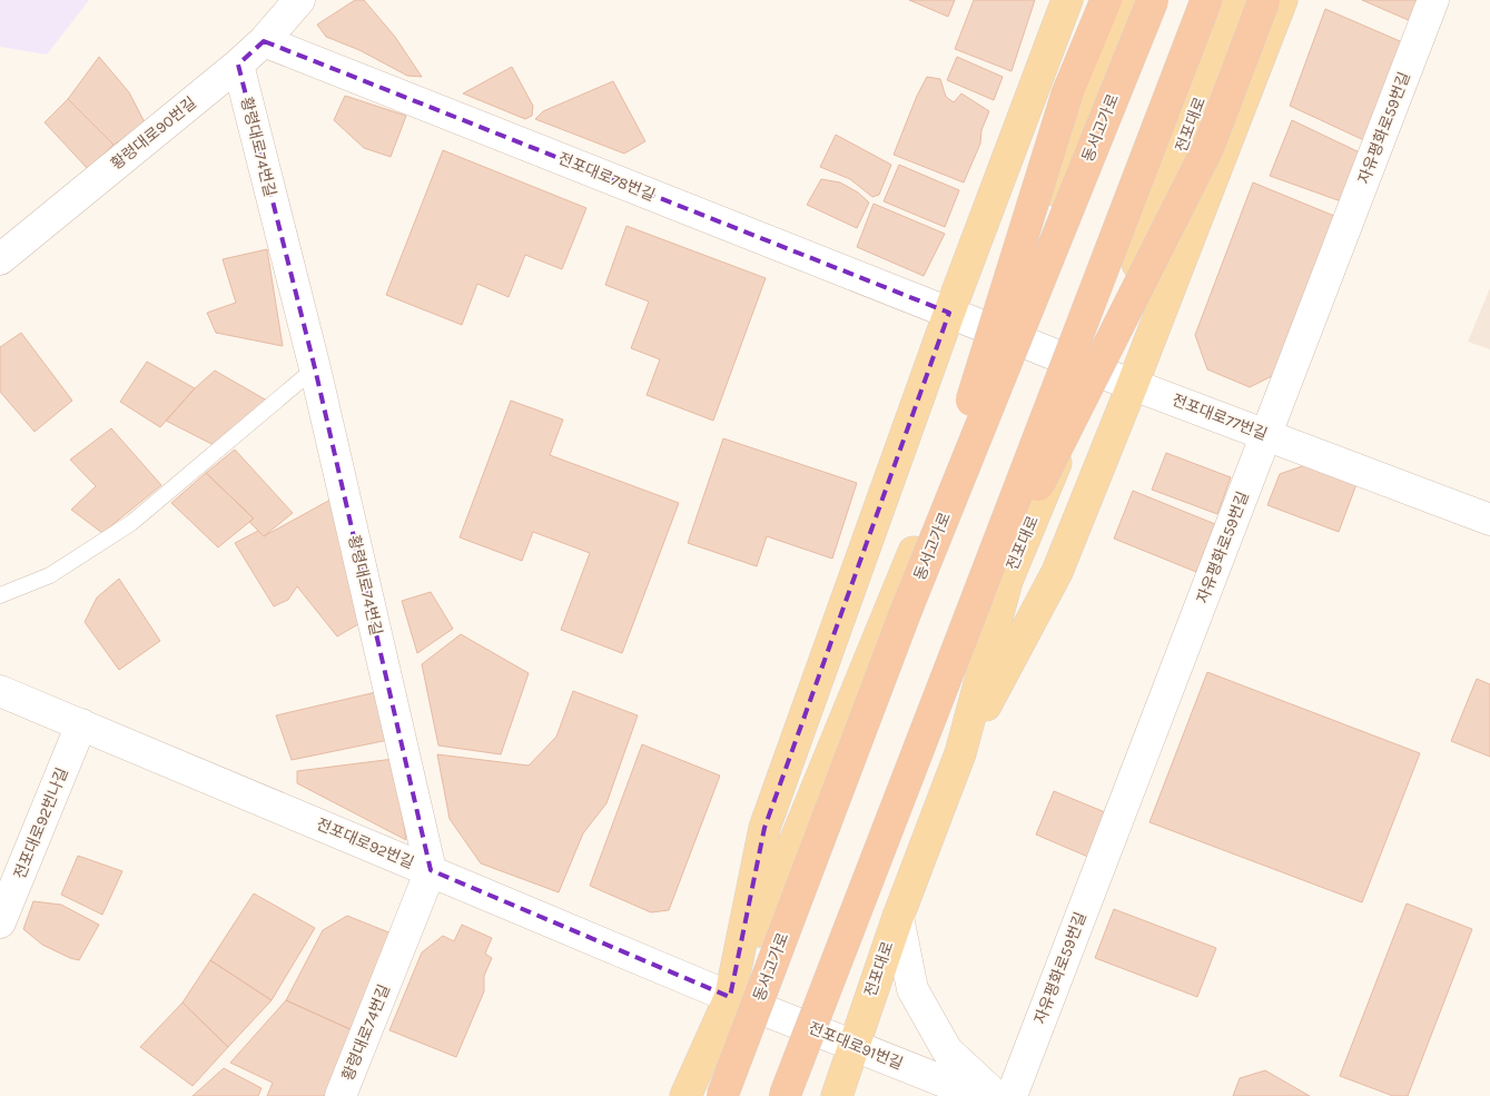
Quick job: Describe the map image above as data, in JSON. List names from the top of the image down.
{
  "streets": {
    "highway": ["동서고가로"],
    "main road": ["전포대로"],
    "street": [
      "자유평화로59번길",
      "황령대로90번길",
      "황령대로74번길",
      "전포대로78번길",
      "전포대로77번길",
      "전포대로92번나길",
      "전포대로92번길",
      "전포대로91번길"
    ]
  },
  "crossings": [
    ["전포대로", "전포대로77번길"],
    ["전포대로", "전포대로91번길"],
    ["자유평화로59번길", "전포대로77번길"],
    ["황령대로90번길", "황령대로74번길"],
    ["황령대로90번길", "전포대로78번길"],
    ["황령대로74번길", "전포대로92번길"],
    ["전포대로78번길", "전포대로77번길"],
    ["전포대로92번나길", "전포대로92번길"],
    ["전포대로92번길", "전포대로91번길"]
  ]
}
